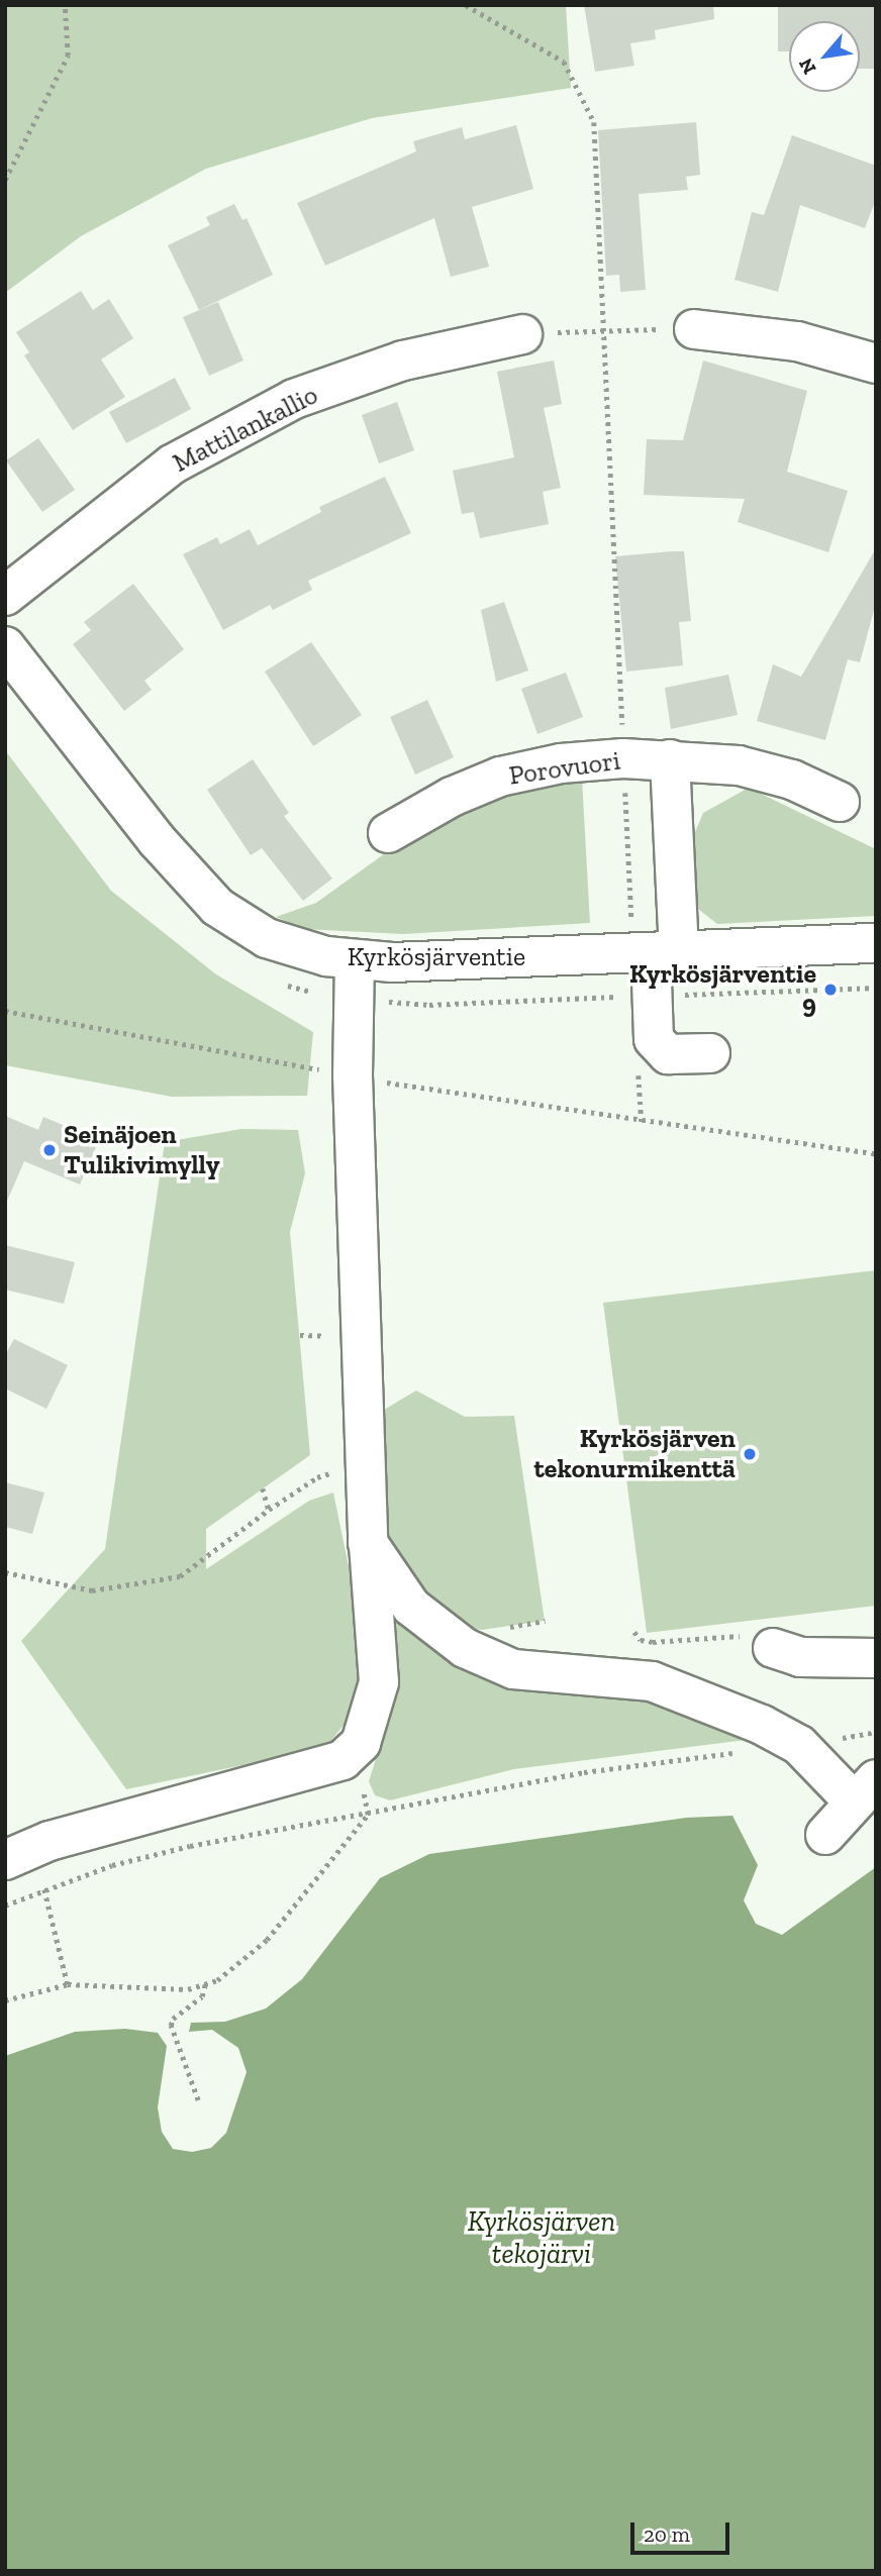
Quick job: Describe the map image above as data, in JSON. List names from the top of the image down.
{
  "streets": {
    "street": ["Mattilankallio", "Porovuori", "Kyrkösjärventie"]
  },
  "water": ["Kyrkösjärven tekojärvi"],
  "places": ["Kyrkösjärventie 9", "Seinäjoen Tulikivimylly", "Kyrkösjärven tekonurmikenttä"],
  "scale_bar": "20 m",
  "north": "bottom left"
}
